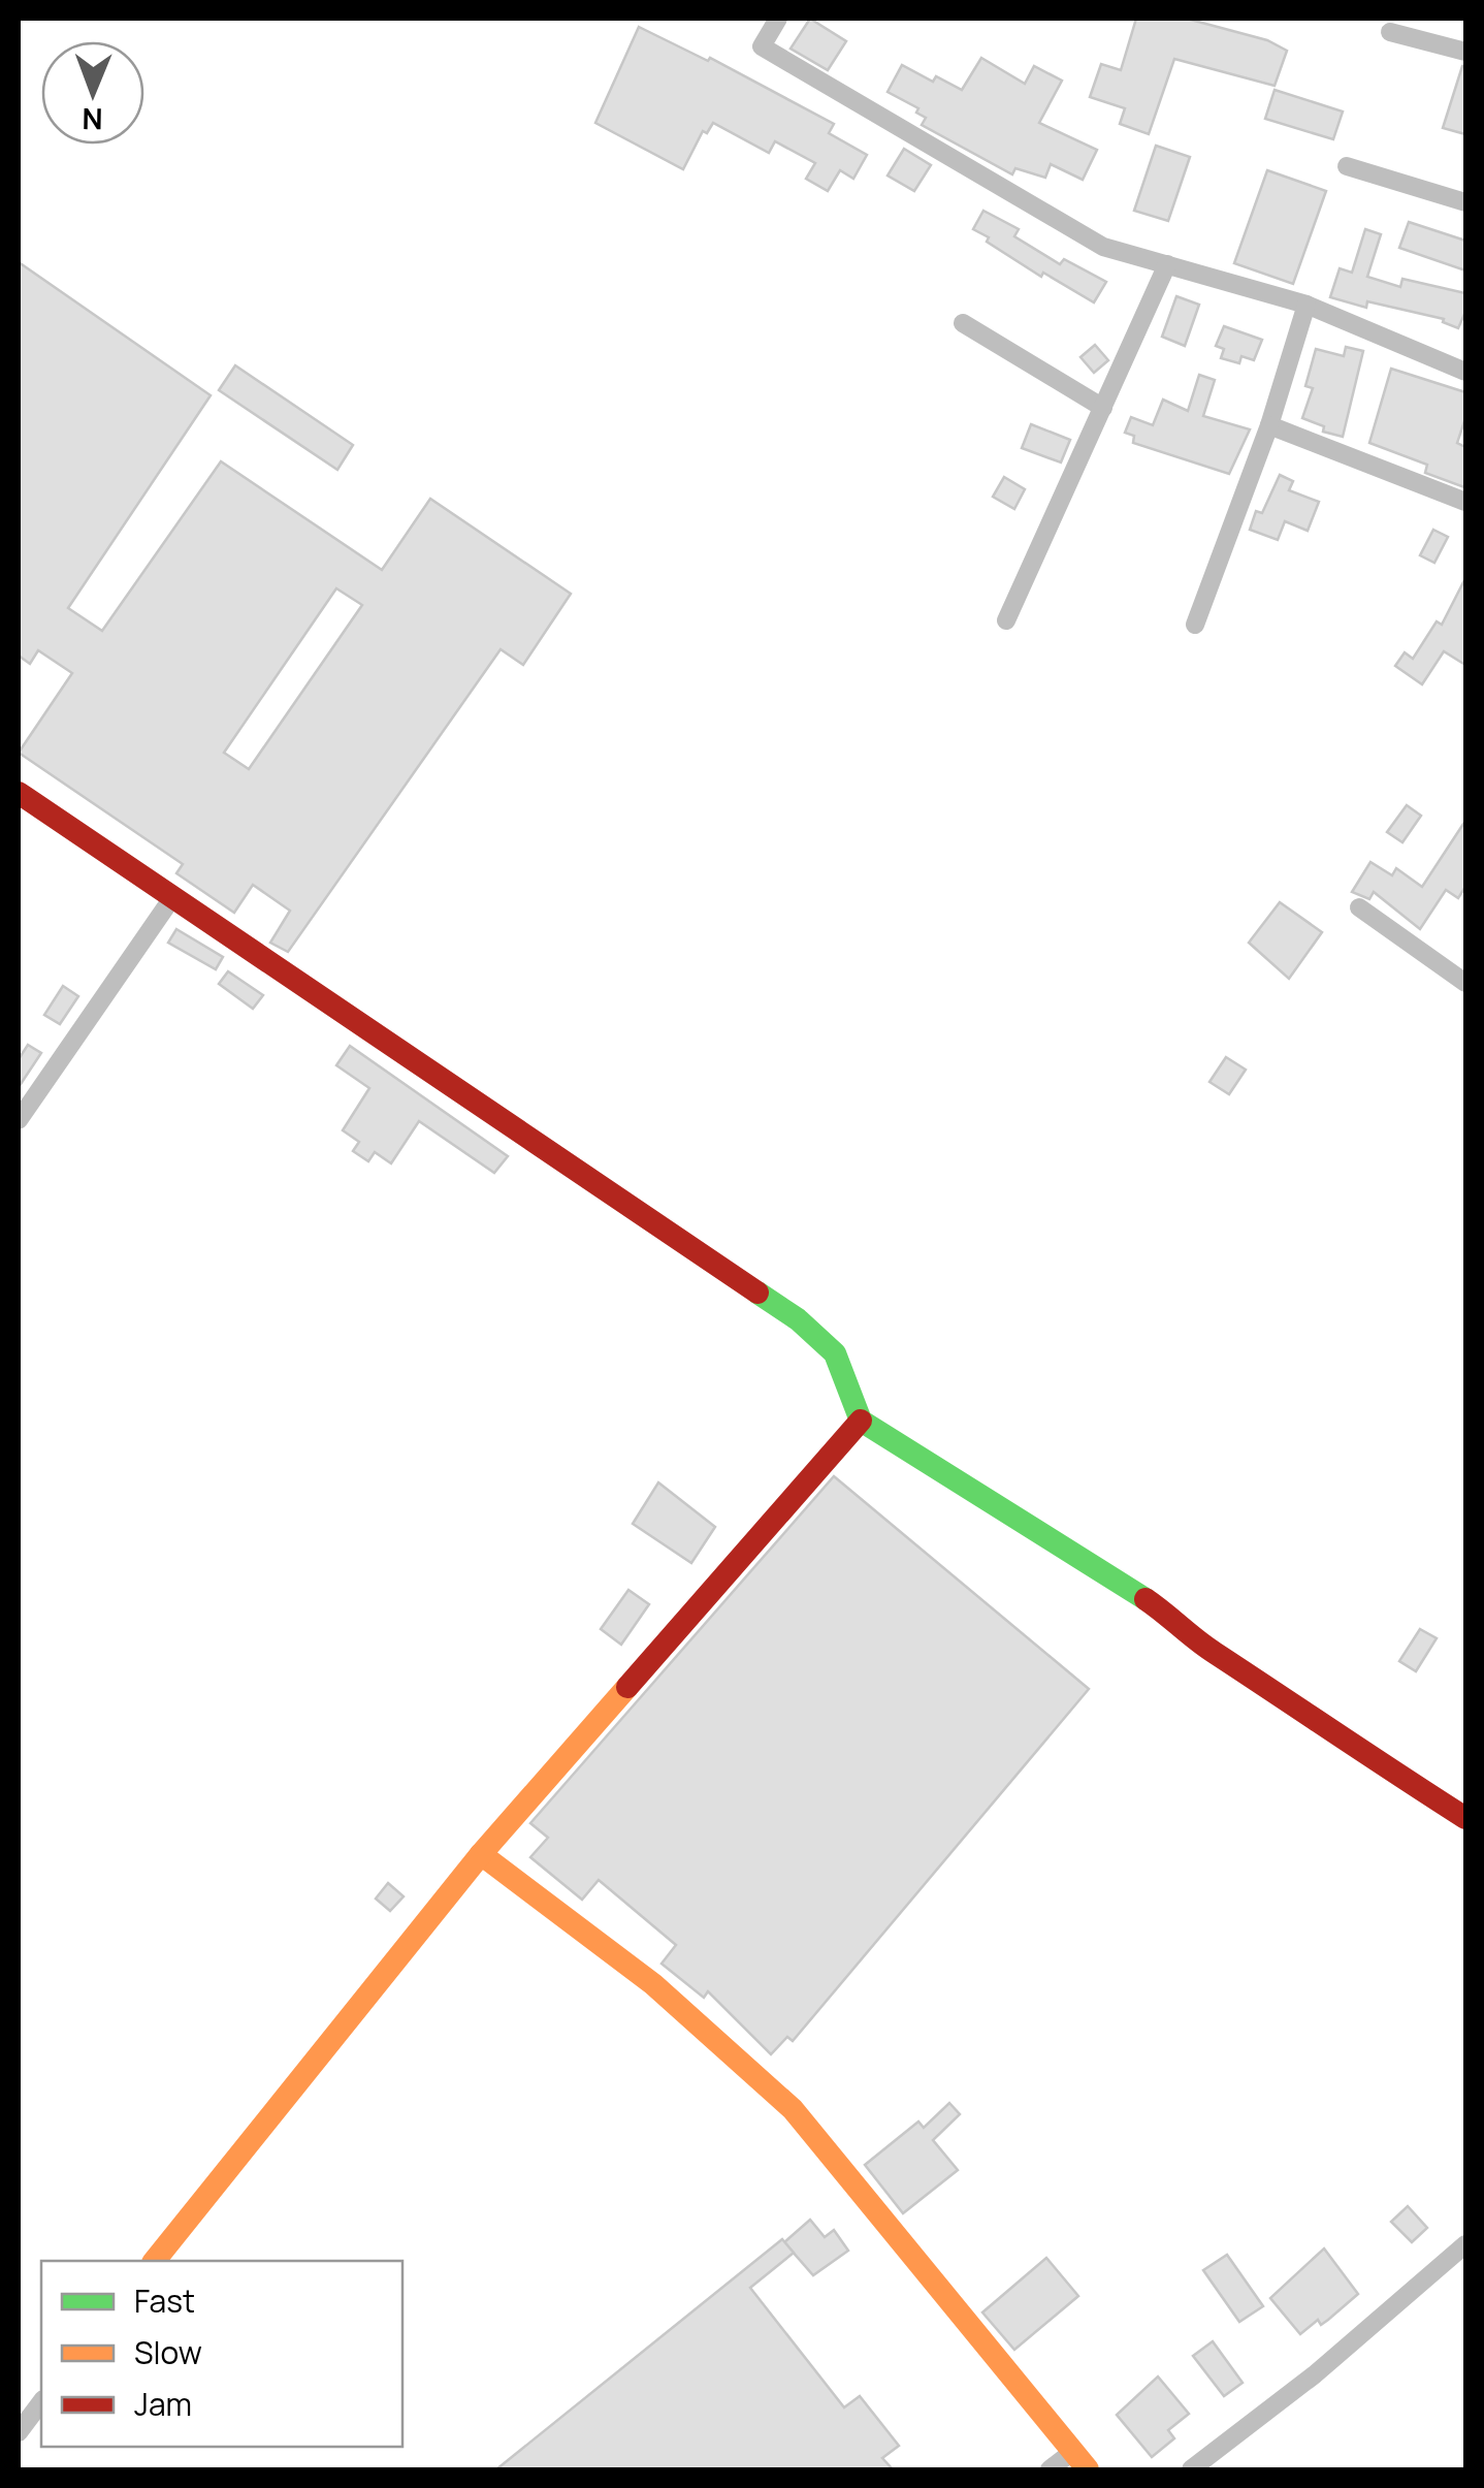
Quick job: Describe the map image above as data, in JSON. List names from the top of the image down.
{
  "legend": ["Fast", "Slow", "Jam"],
  "north": "bottom"
}
